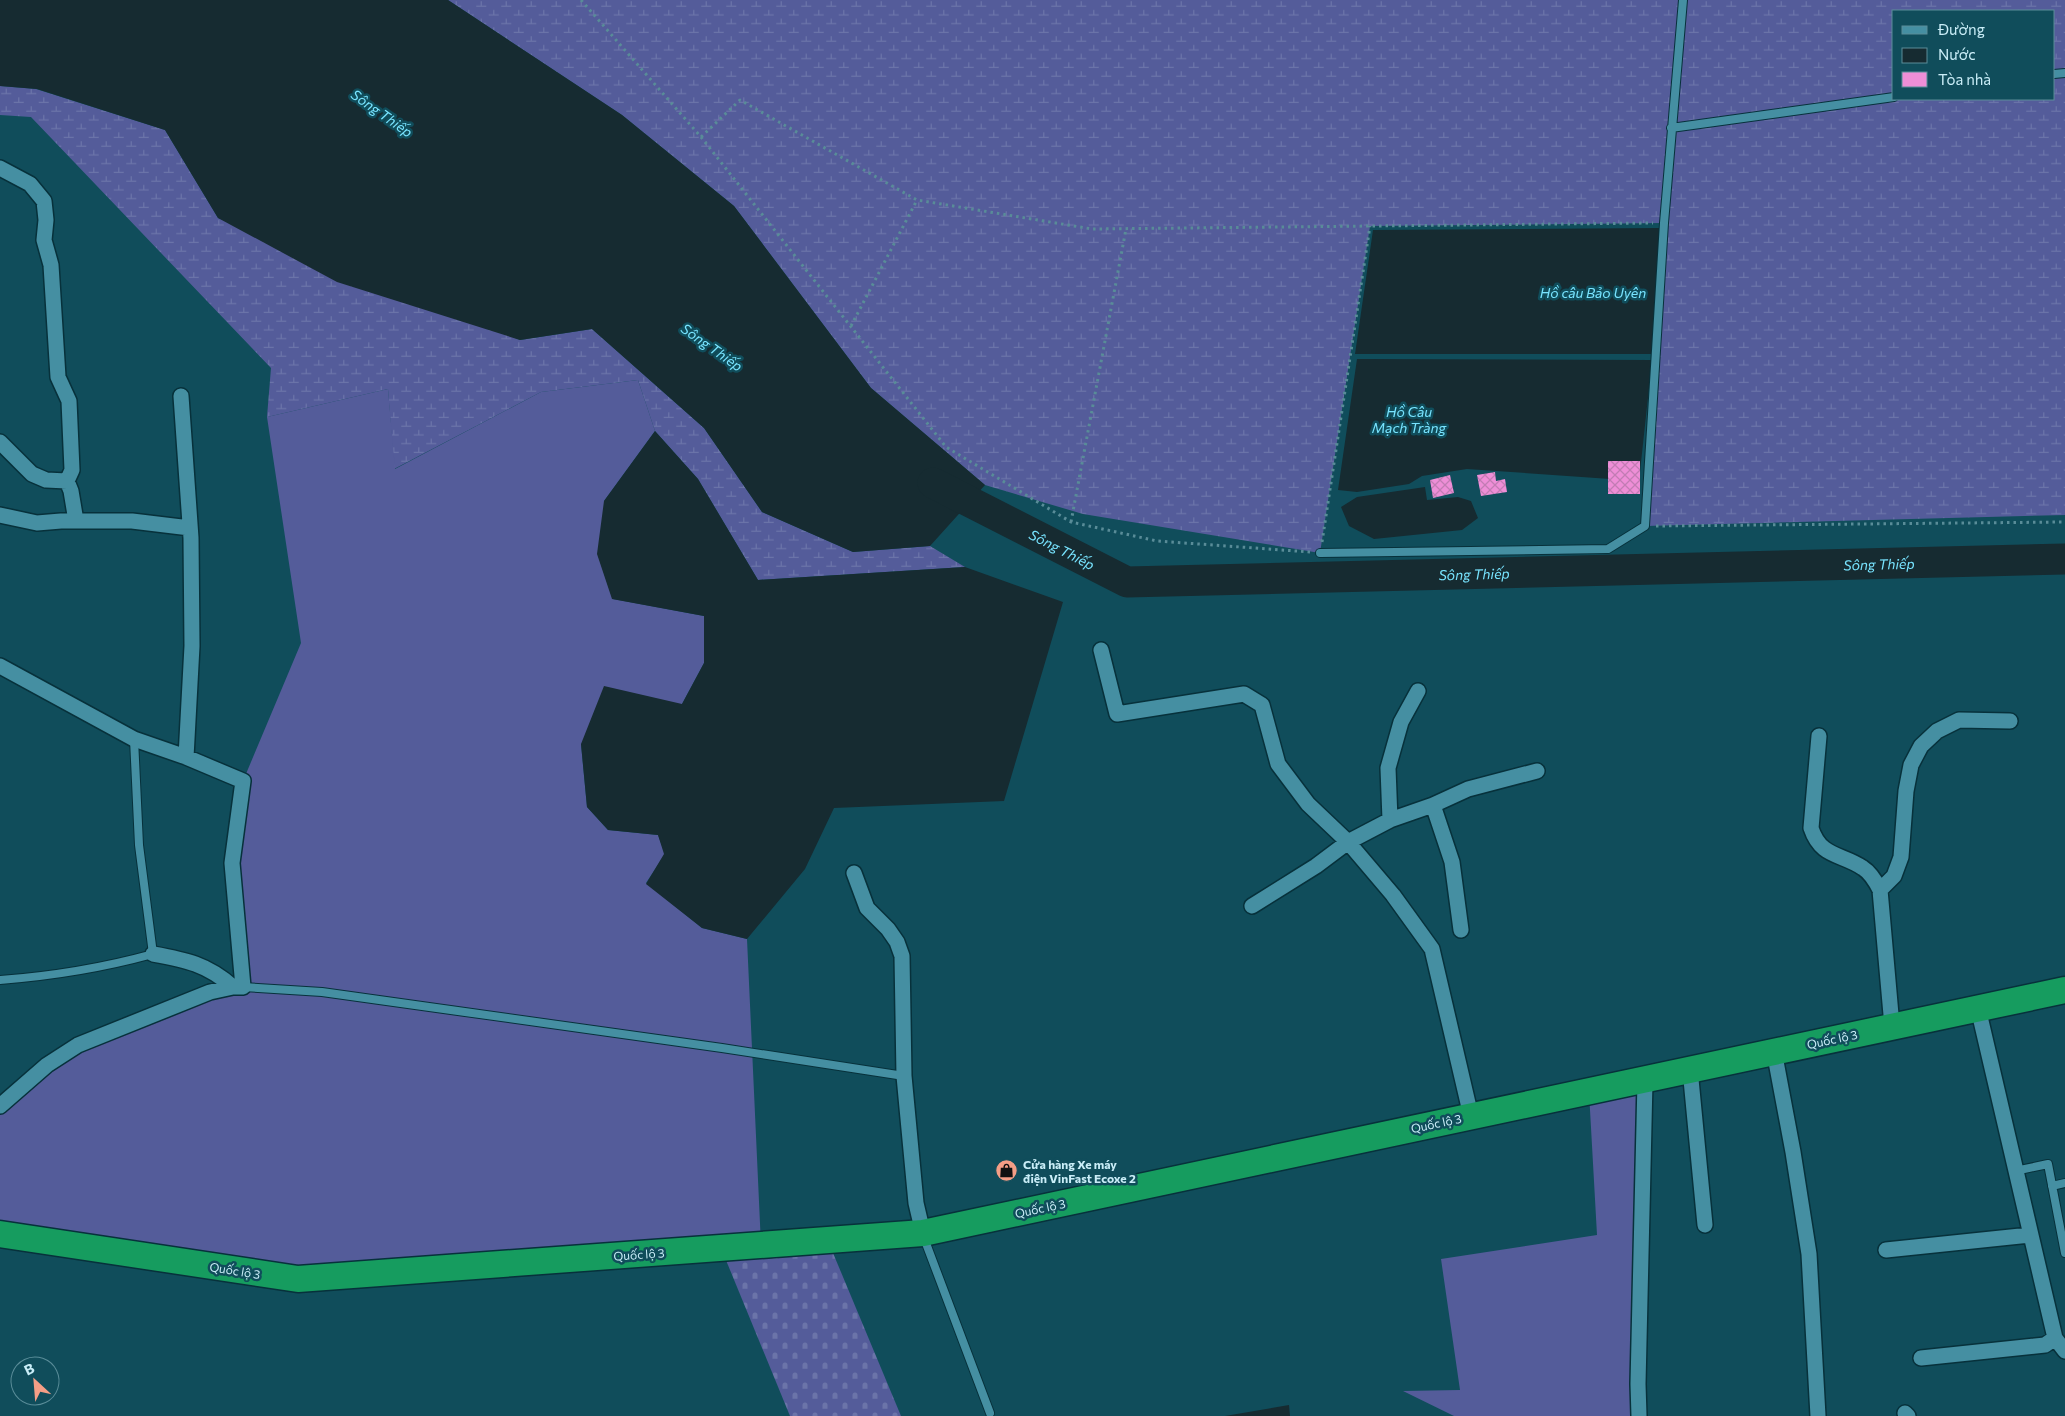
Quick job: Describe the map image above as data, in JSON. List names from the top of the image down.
{
  "streets": {
    "highway": ["Quốc lộ 3"]
  },
  "water": ["Sông Thiếp", "Hồ câu Bảo Uyên", "Hồ Câu Mạch Tràng"],
  "places": {
    "shop": ["Cửa hàng Xe máy điện VinFast Ecoxe 2"]
  },
  "legend": ["Đường", "Nước", "Tòa nhà"],
  "north": "top left"
}
